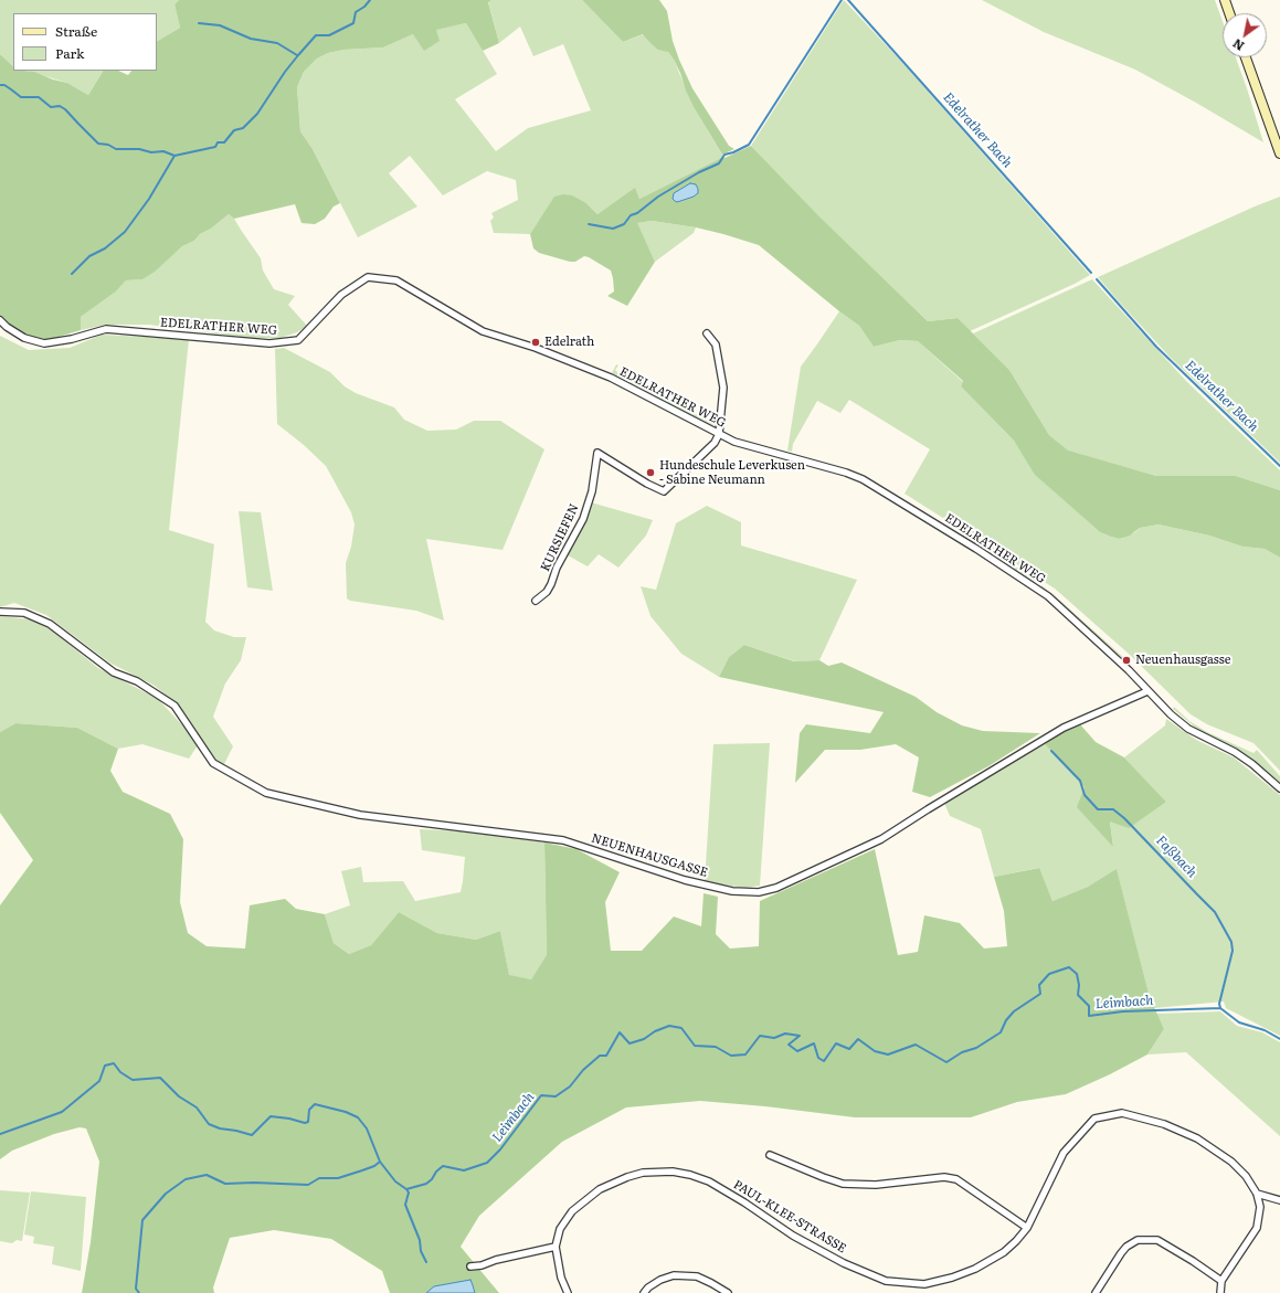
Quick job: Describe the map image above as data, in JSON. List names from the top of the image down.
{
  "streets": {
    "street": [
      "EDELRATHER WEG",
      "KURSIEFEN",
      "NEUENHAUSGASSE",
      "PAUL-KLEE-STRASSE"
    ]
  },
  "crossings": [
    ["EDELRATHER WEG", "KURSIEFEN"],
    ["EDELRATHER WEG", "NEUENHAUSGASSE"]
  ],
  "water": ["Edelrather Bach", "Faßbach", "Leimbach"],
  "places": ["Edelrath", "Hundeschule Leverkusen - Sabine Neumann", "Neuenhausgasse"],
  "legend": ["Straße", "Park"],
  "north": "bottom left"
}
